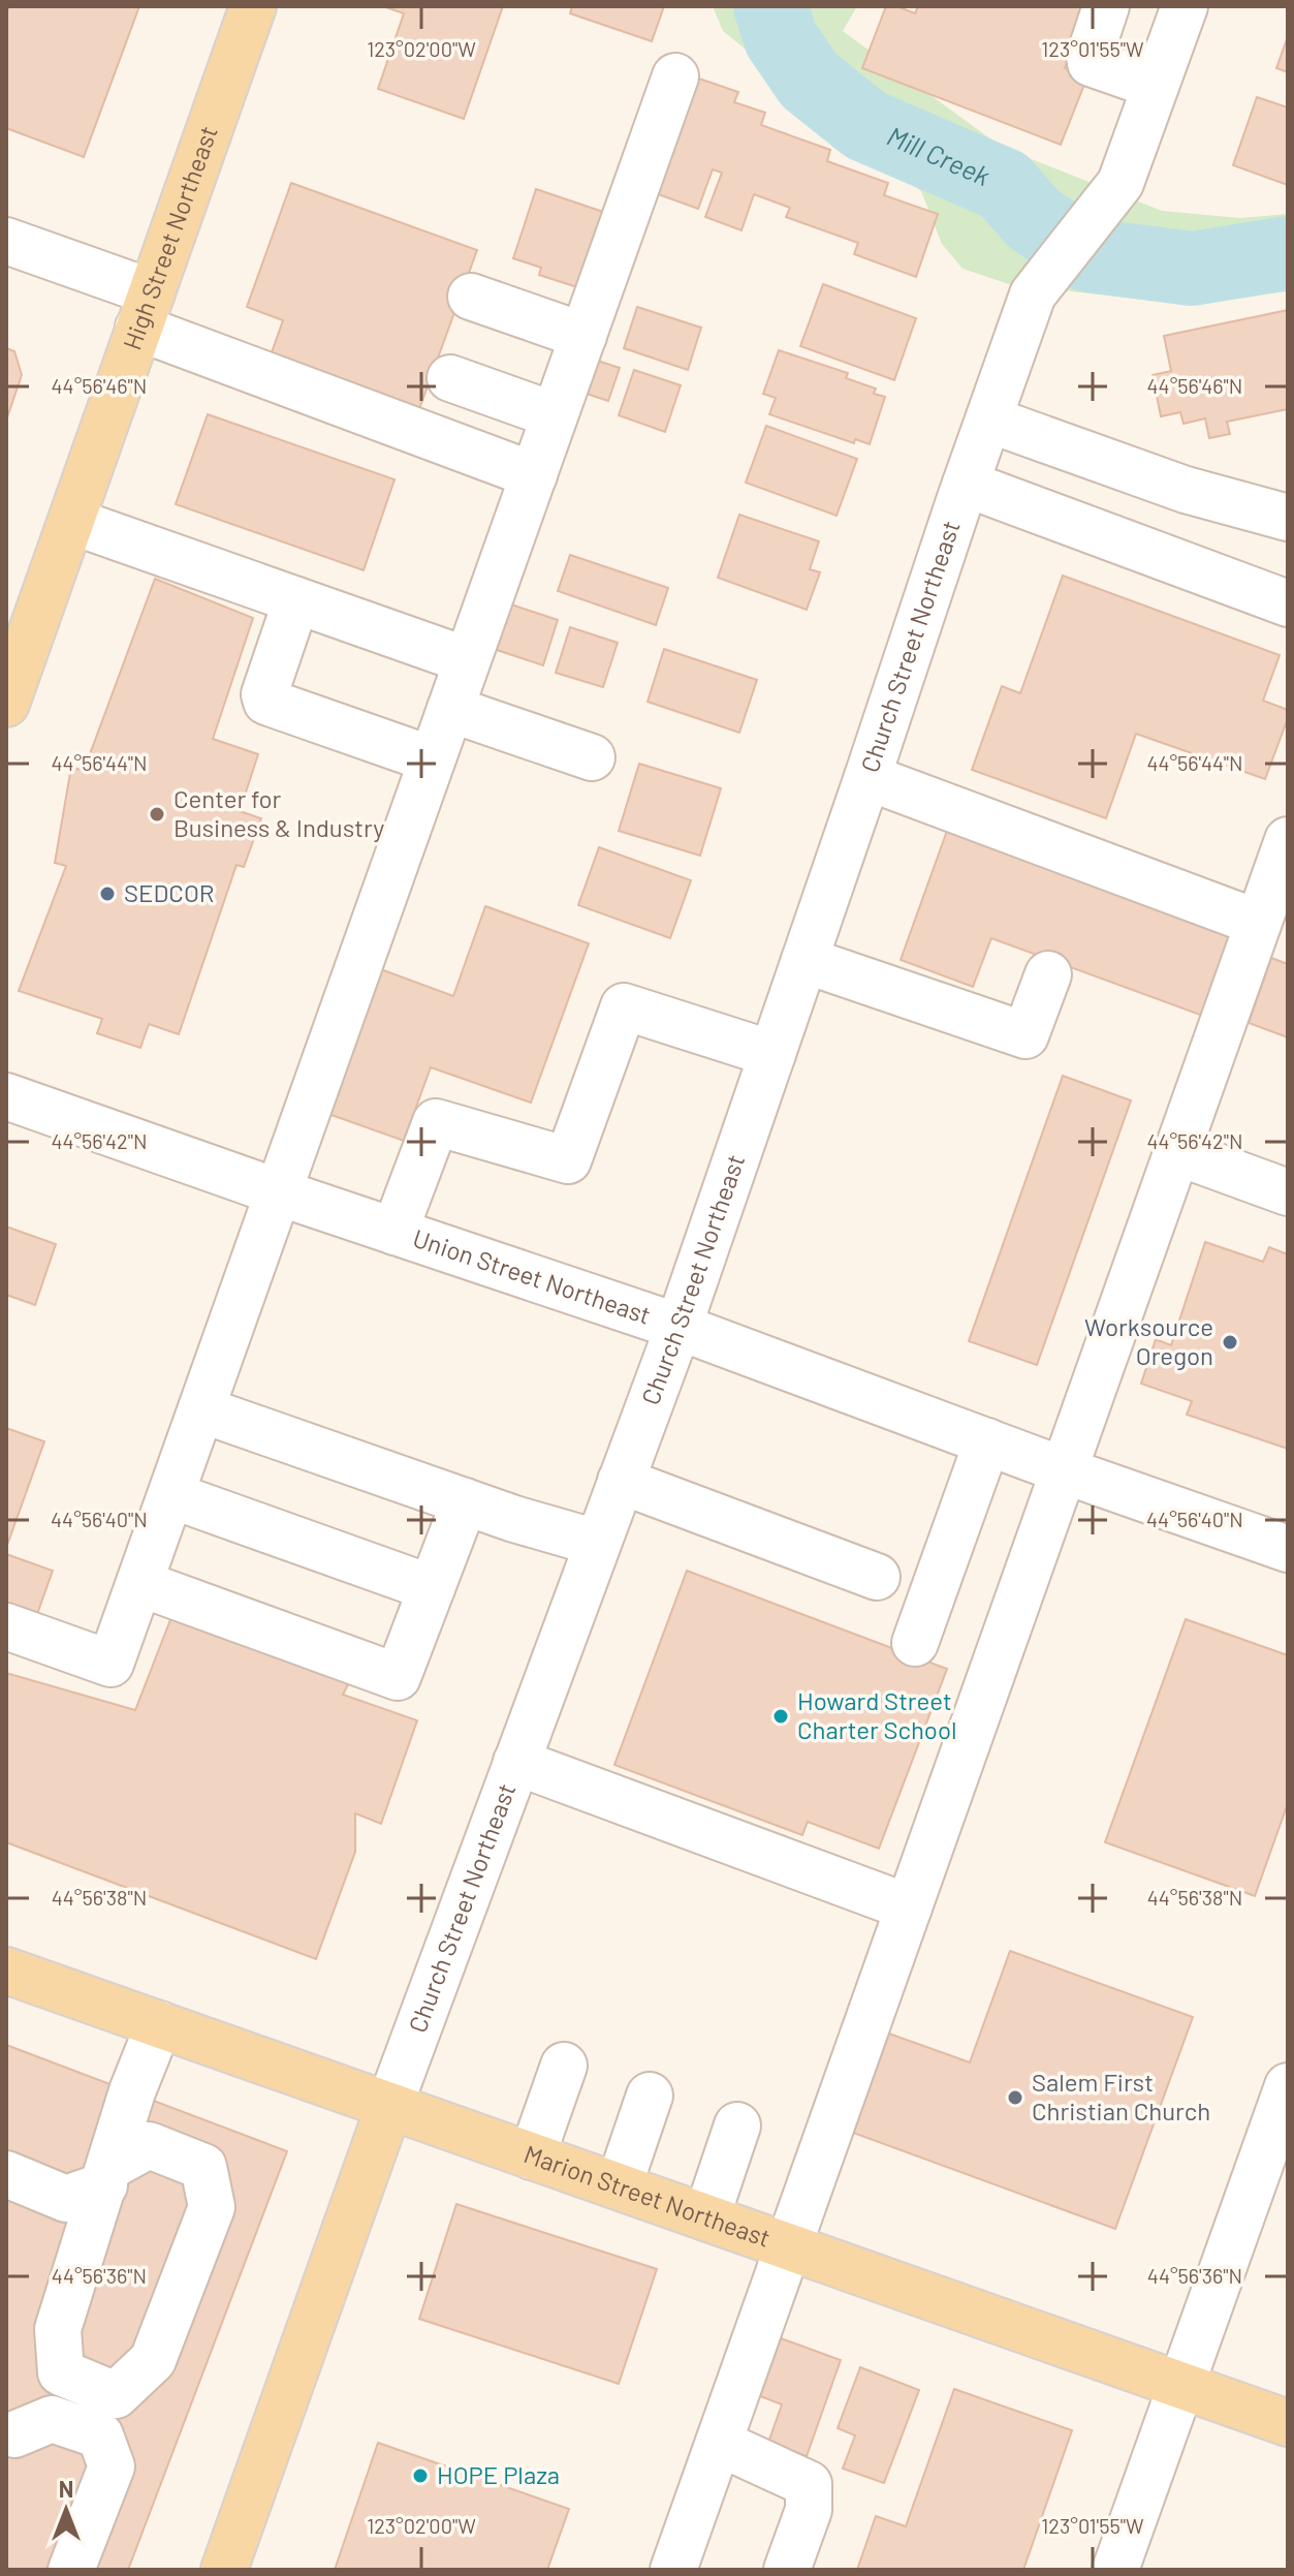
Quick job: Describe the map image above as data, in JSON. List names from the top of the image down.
{
  "streets": {
    "main road": ["High Street Northeast", "Church Street Northeast", "Marion Street Northeast"],
    "street": ["Union Street Northeast"]
  },
  "crossings": [
    ["Church Street Northeast", "Union Street Northeast"],
    ["Church Street Northeast", "Marion Street Northeast"]
  ],
  "water": ["Mill Creek"],
  "places": [
    "Center for Business & Industry",
    "SEDCOR",
    "Worksource Oregon",
    "Howard Street Charter School",
    "Salem First Christian Church",
    "HOPE Plaza"
  ],
  "north": "top",
  "coordinates": [
    "123°02'00\"W",
    "123°01'55\"W",
    "44°56'46\"N",
    "44°56'44\"N",
    "44°56'42\"N",
    "44°56'40\"N",
    "44°56'38\"N",
    "44°56'36\"N"
  ]
}
